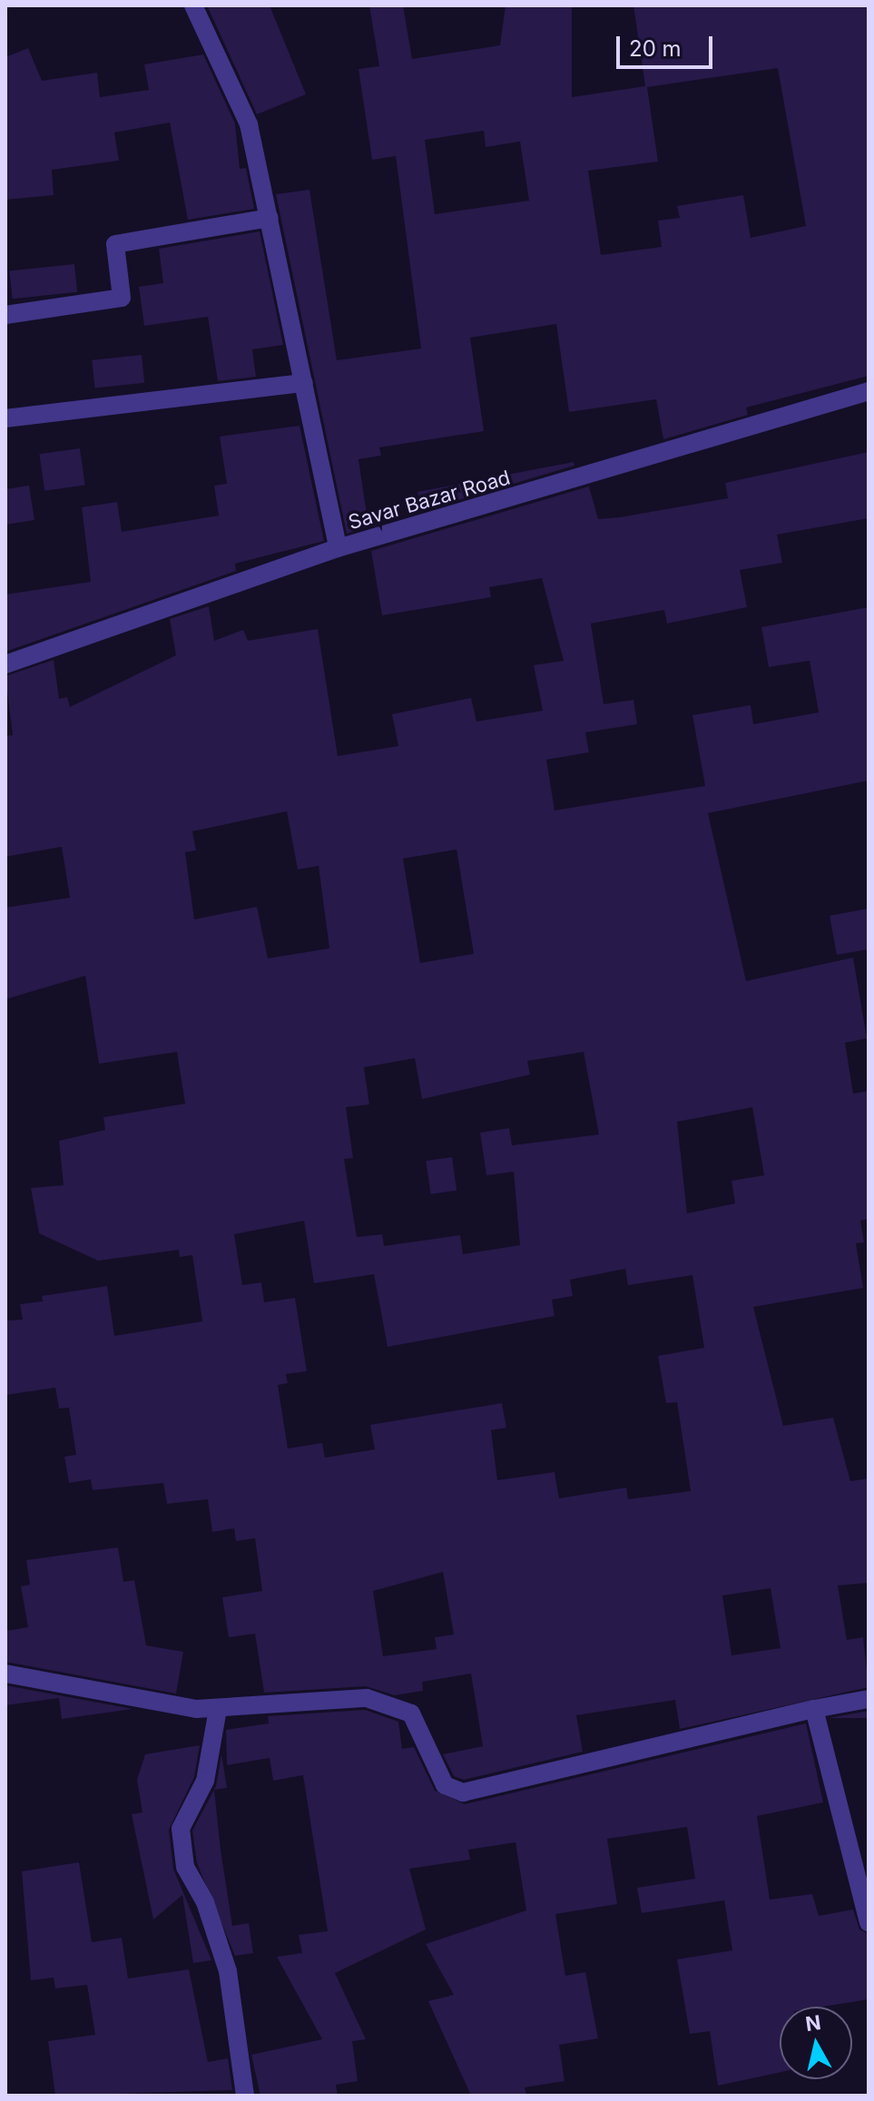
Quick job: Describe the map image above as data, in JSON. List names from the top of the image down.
{
  "streets": {
    "street": ["Savar Bazar Road"]
  },
  "scale_bar": "20 m",
  "north": "top"
}
